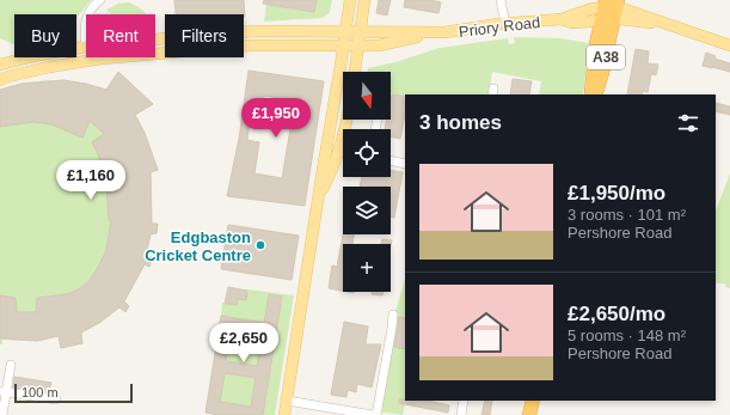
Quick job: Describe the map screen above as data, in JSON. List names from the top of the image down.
{
  "streets": {
    "highway": ["A38"],
    "main road": ["Priory Road"]
  },
  "crossings": [
    ["Priory Road", "A38"]
  ],
  "places": ["Edgbaston Cricket Centre"],
  "scale_bar": "100 m",
  "north": "bottom",
  "page": {
    "chip": ["Buy", "Rent", "Filters"],
    "map_buttons": "+",
    "heading": "3 homes",
    "price": ["£1,950", "£1,160", "£2,650"],
    "list": [
      {
        "name": "£1,950/mo",
        "note": "3 rooms · 101 m² · Pershore Road"
      },
      {
        "name": "£2,650/mo",
        "note": "5 rooms · 148 m² · Pershore Road"
      }
    ],
    "scale": "100 m"
  }
}
